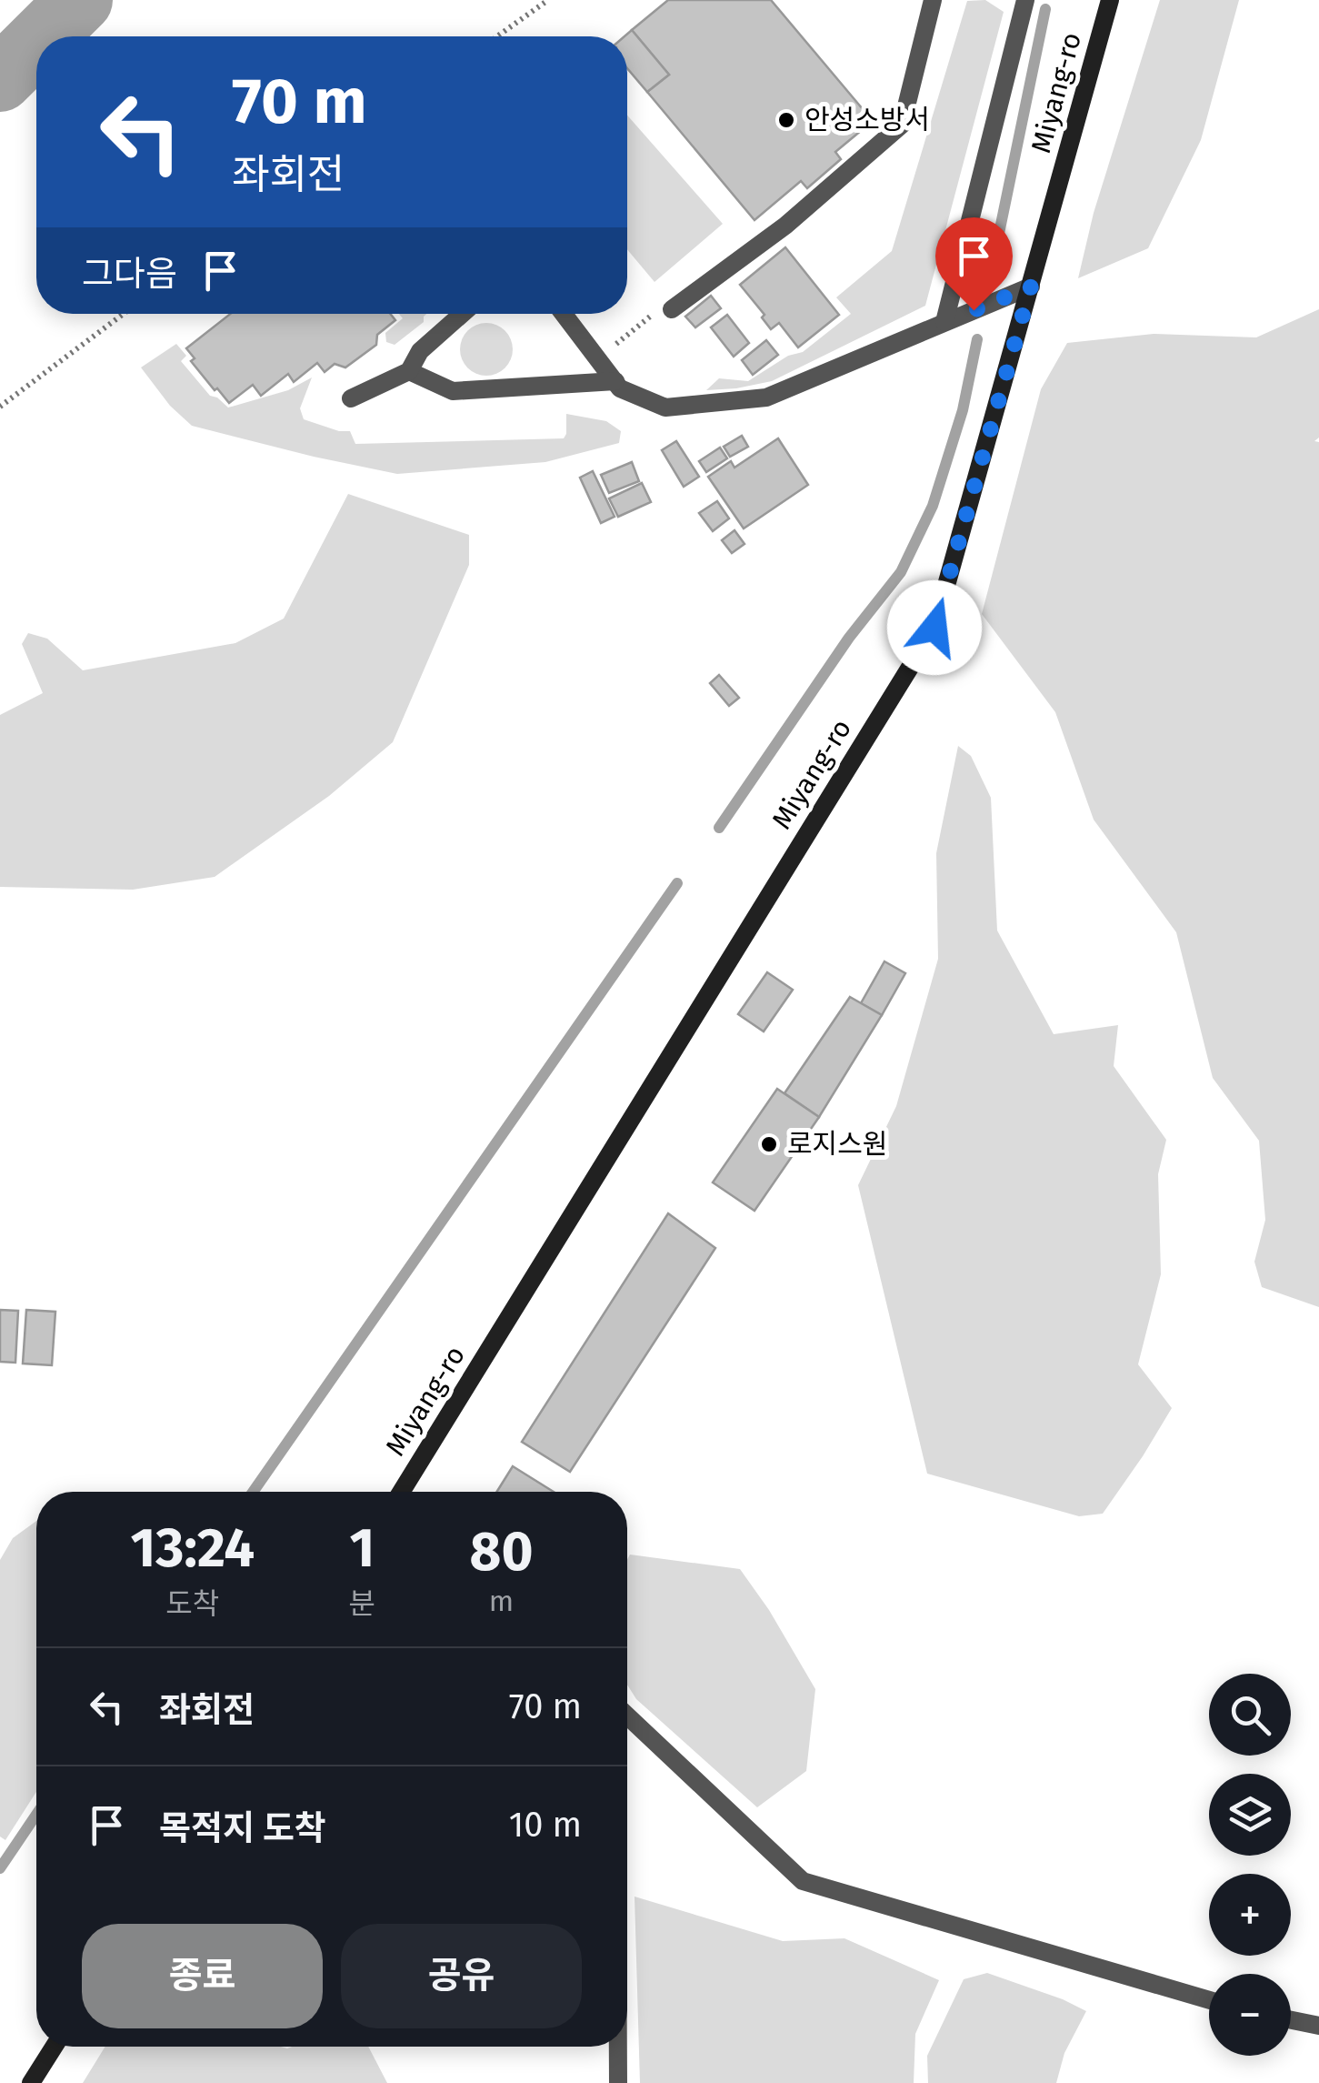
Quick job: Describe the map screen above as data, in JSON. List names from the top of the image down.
{
  "streets": {
    "main road": ["Miyang-ro"]
  },
  "places": ["안성소방서", "로지스원"],
  "page": {
    "turn": ["70 m", "좌회전"],
    "then": "그다음",
    "eta": [
      "13:24",
      "도착",
      "1",
      "분",
      "80",
      "m"
    ],
    "list": [
      {
        "name": "좌회전",
        "value": "70 m"
      },
      {
        "name": "목적지 도착",
        "value": "10 m"
      }
    ],
    "map_buttons": ["+", "−"],
    "buttons": ["종료", "공유"]
  }
}
